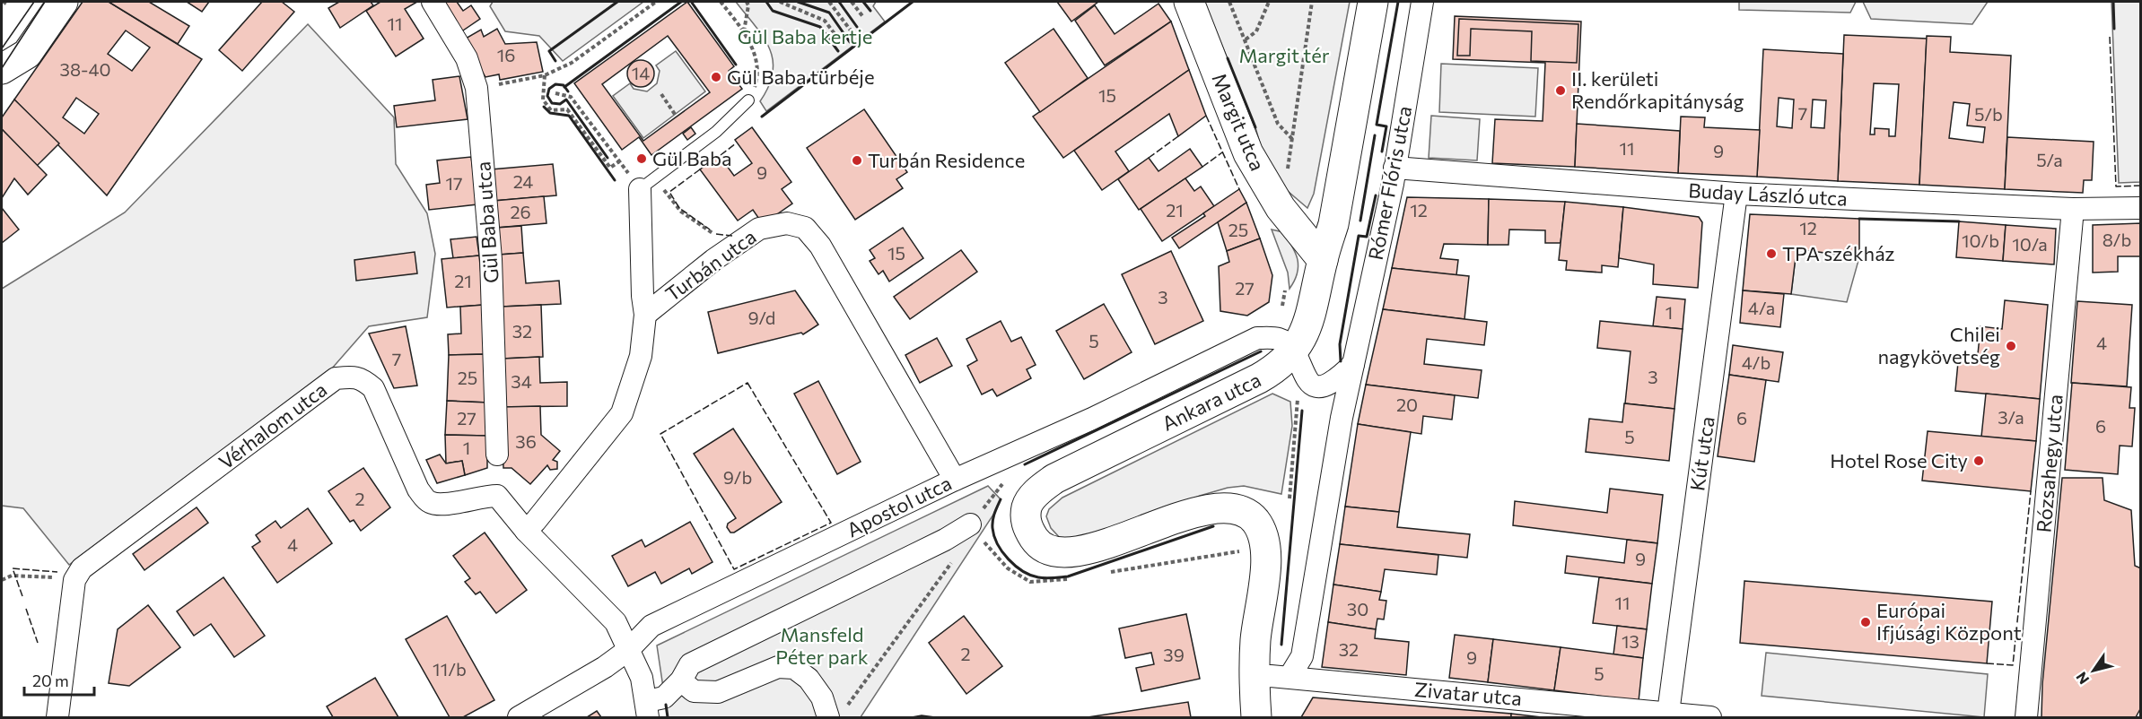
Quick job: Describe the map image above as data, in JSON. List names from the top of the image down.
{
  "streets": {
    "street": [
      "Margit utca",
      "Rómer Flóris utca",
      "Buday László utca",
      "Gül Baba utca",
      "Turbán utca",
      "Ankara utca",
      "Vérhalom utca",
      "Kút utca",
      "Rózsahegy utca",
      "Apostol utca",
      "Zivatar utca"
    ]
  },
  "crossings": [
    ["Margit utca", "Ankara utca"],
    ["Rómer Flóris utca", "Buday László utca"],
    ["Rómer Flóris utca", "Zivatar utca"],
    ["Buday László utca", "Kút utca"],
    ["Buday László utca", "Rózsahegy utca"],
    ["Turbán utca", "Vérhalom utca"],
    ["Turbán utca", "Apostol utca"],
    ["Ankara utca", "Apostol utca"],
    ["Vérhalom utca", "Apostol utca"],
    ["Kút utca", "Zivatar utca"]
  ],
  "parks": ["Gül Baba kertje", "Margit tér", "Mansfeld Péter park"],
  "places": [
    "Gül Baba türbéje",
    "II. kerületi Rendőrkapitányság",
    "Gül Baba",
    "Turbán Residence",
    "TPA székház",
    "Chilei nagykövetség",
    "Hotel Rose City",
    "Európai Ifjúsági Központ"
  ],
  "house_numbers": [
    "11",
    "16",
    "38-40",
    "14",
    "15",
    "7",
    "5/b",
    "11",
    "9",
    "5/a",
    "9",
    "24",
    "17",
    "21",
    "12",
    "26",
    "12",
    "25",
    "8/b",
    "10/b",
    "10/a",
    "15",
    "21",
    "27",
    "3",
    "4/a",
    "1",
    "9/d",
    "32",
    "5",
    "4",
    "7",
    "4/b",
    "3",
    "25",
    "34",
    "20",
    "3/a",
    "27",
    "6",
    "6",
    "5",
    "36",
    "1",
    "9/b",
    "2",
    "4",
    "9",
    "11",
    "30",
    "13",
    "32",
    "2",
    "39",
    "9",
    "11/b",
    "5"
  ],
  "scale_bar": "20 m",
  "north": "bottom left"
}
